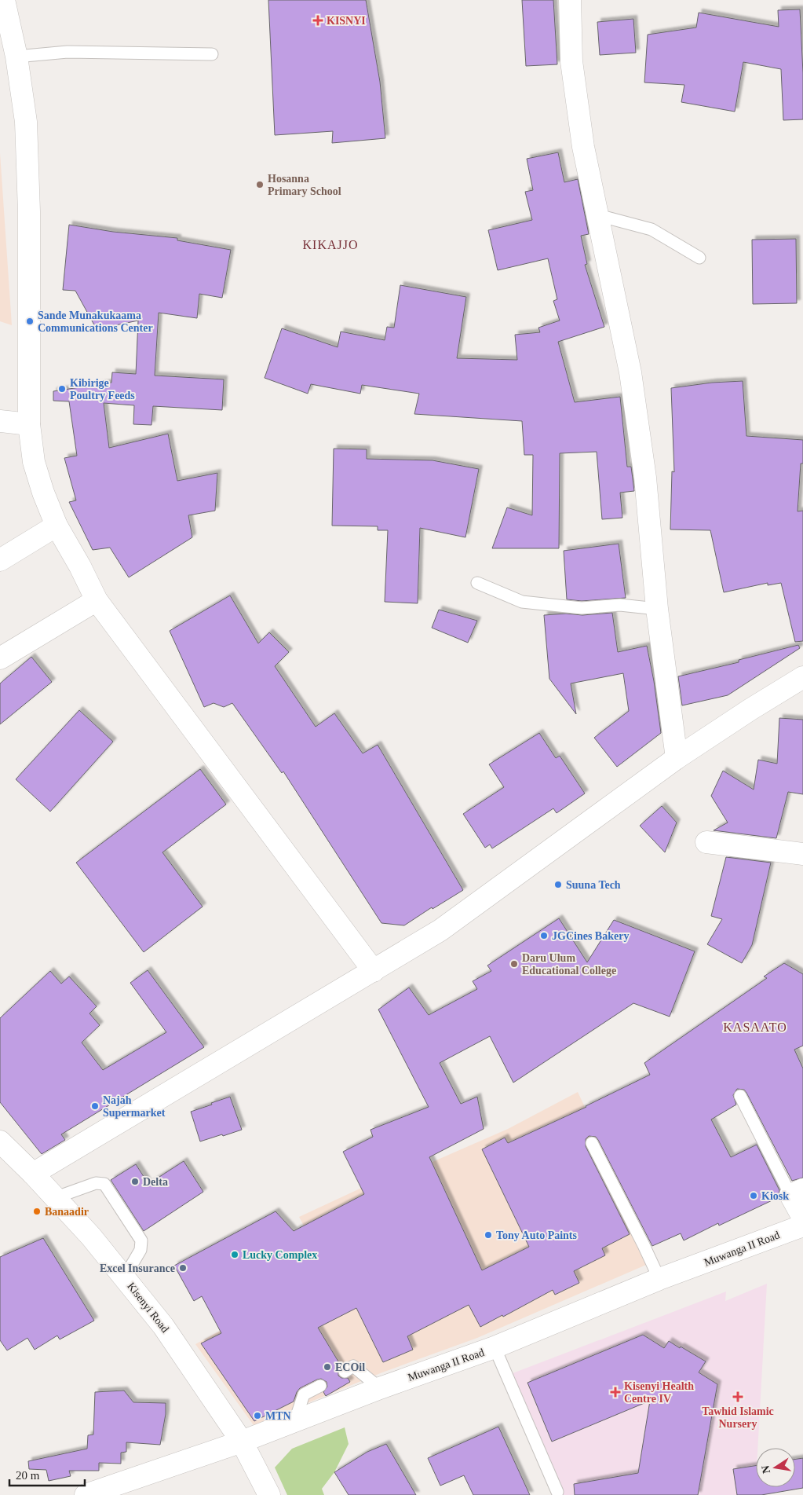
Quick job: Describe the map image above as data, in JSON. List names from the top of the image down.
{
  "streets": {
    "street": ["Muwanga II Road", "Kisenyi Road"]
  },
  "crossings": [
    ["Muwanga II Road", "Kisenyi Road"]
  ],
  "districts": ["KIKAJJO", "KASAATO"],
  "places": {
    "health": ["KISNYI", "Kisenyi Health Centre IV", "Tawhid Islamic Nursery"],
    "other": [
      "Hosanna Primary School",
      "Sande Munakukaama Communications Center",
      "Kibirige Poultry Feeds",
      "Suuna Tech",
      "JGCines Bakery",
      "Daru Ulum Educational College",
      "Najah Supermarket",
      "Delta",
      "Kiosk",
      "Banaadir",
      "Tony Auto Paints",
      "Lucky Complex",
      "Excel Insurance",
      "ECOil",
      "MTN"
    ]
  },
  "scale_bar": "20 m",
  "north": "left"
}
